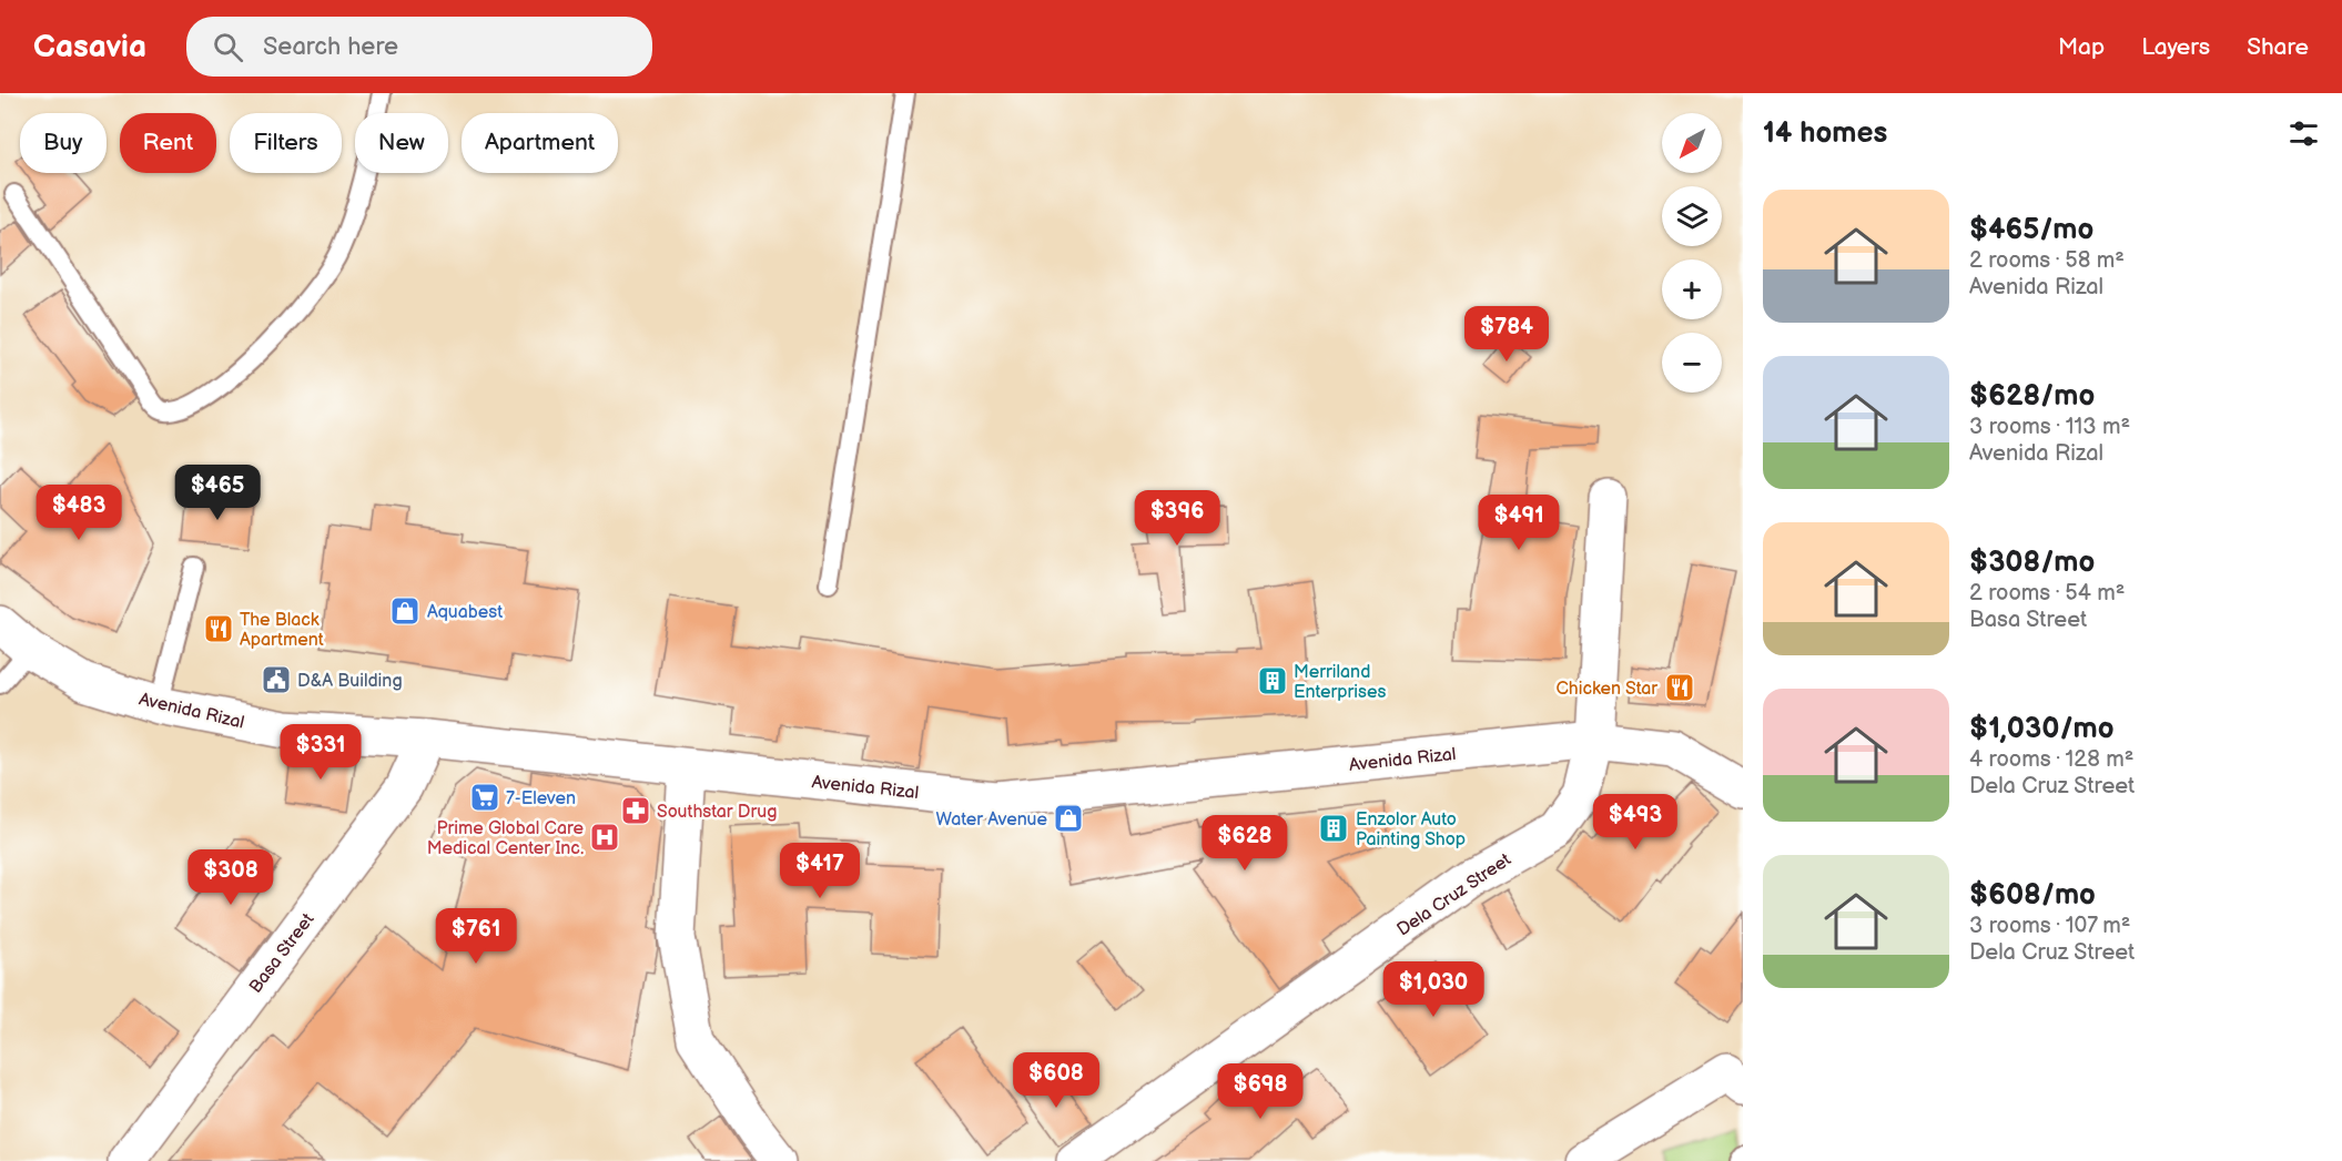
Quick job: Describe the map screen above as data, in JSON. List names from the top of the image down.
{
  "streets": {
    "street": ["Avenida Rizal", "Dela Cruz Street", "Basa Street"]
  },
  "crossings": [
    ["Avenida Rizal", "Dela Cruz Street"],
    ["Avenida Rizal", "Basa Street"]
  ],
  "places": {
    "shop": ["Aquabest", "Water Avenue"],
    "restaurant": ["The Black Apartment", "Chicken Star"],
    "public building": ["D&A Building"],
    "building": ["Merriland Enterprises", "Enzolor Auto Painting Shop"],
    "supermarket": ["7-Eleven"],
    "pharmacy": ["Southstar Drug"],
    "hospital": ["Prime Global Care Medical Center Inc."]
  },
  "north": "bottom left",
  "page": {
    "header": "Casavia",
    "search": "Search here",
    "nav": ["Map", "Layers", "Share"],
    "heading": "14 homes",
    "map_buttons": ["+", "−"],
    "chip": [
      "Buy",
      "Rent",
      "Filters",
      "New",
      "Apartment"
    ],
    "list": [
      {
        "name": "$465/mo",
        "note": "2 rooms · 58 m² · Avenida Rizal"
      },
      {
        "name": "$628/mo",
        "note": "3 rooms · 113 m² · Avenida Rizal"
      },
      {
        "name": "$308/mo",
        "note": "2 rooms · 54 m² · Basa Street"
      },
      {
        "name": "$1,030/mo",
        "note": "4 rooms · 128 m² · Dela Cruz Street"
      },
      {
        "name": "$608/mo",
        "note": "3 rooms · 107 m² · Dela Cruz Street"
      }
    ],
    "price": [
      "$784",
      "$465",
      "$483",
      "$396",
      "$491",
      "$331",
      "$493",
      "$628",
      "$417",
      "$308",
      "$761",
      "$1,030",
      "$608",
      "$698"
    ]
  }
}
